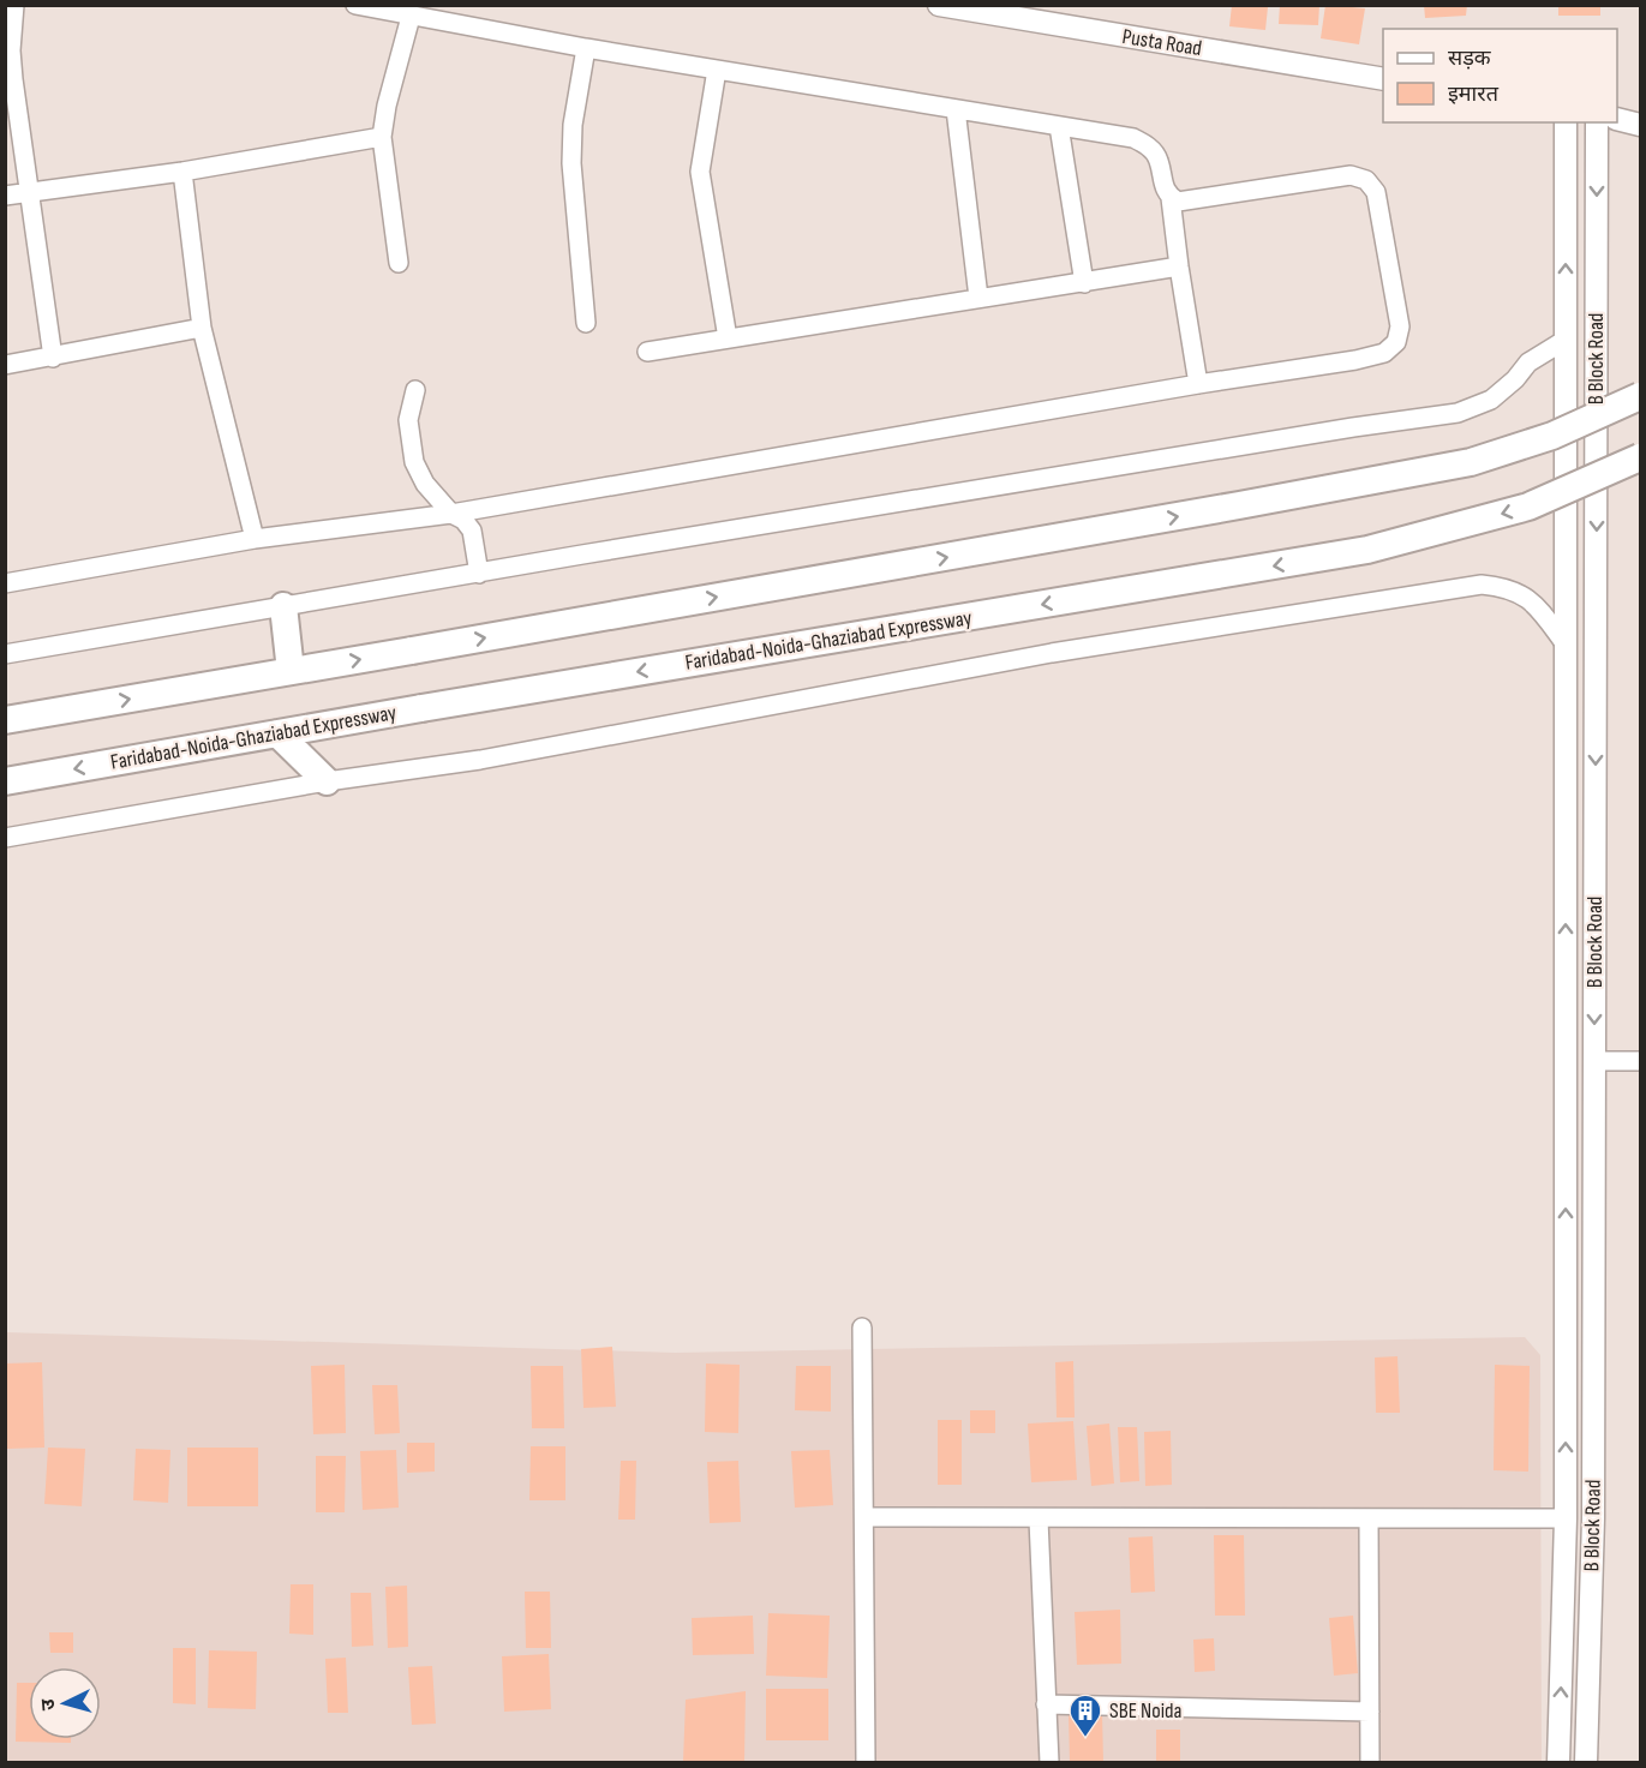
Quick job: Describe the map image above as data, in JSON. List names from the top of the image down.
{
  "streets": {
    "main road": ["Faridabad-Noida-Ghaziabad Expressway"],
    "street": ["Pusta Road", "B Block Road"]
  },
  "places": {
    "building": ["SBE Noida"]
  },
  "legend": ["सड़क", "इमारत"],
  "north": "left"
}
